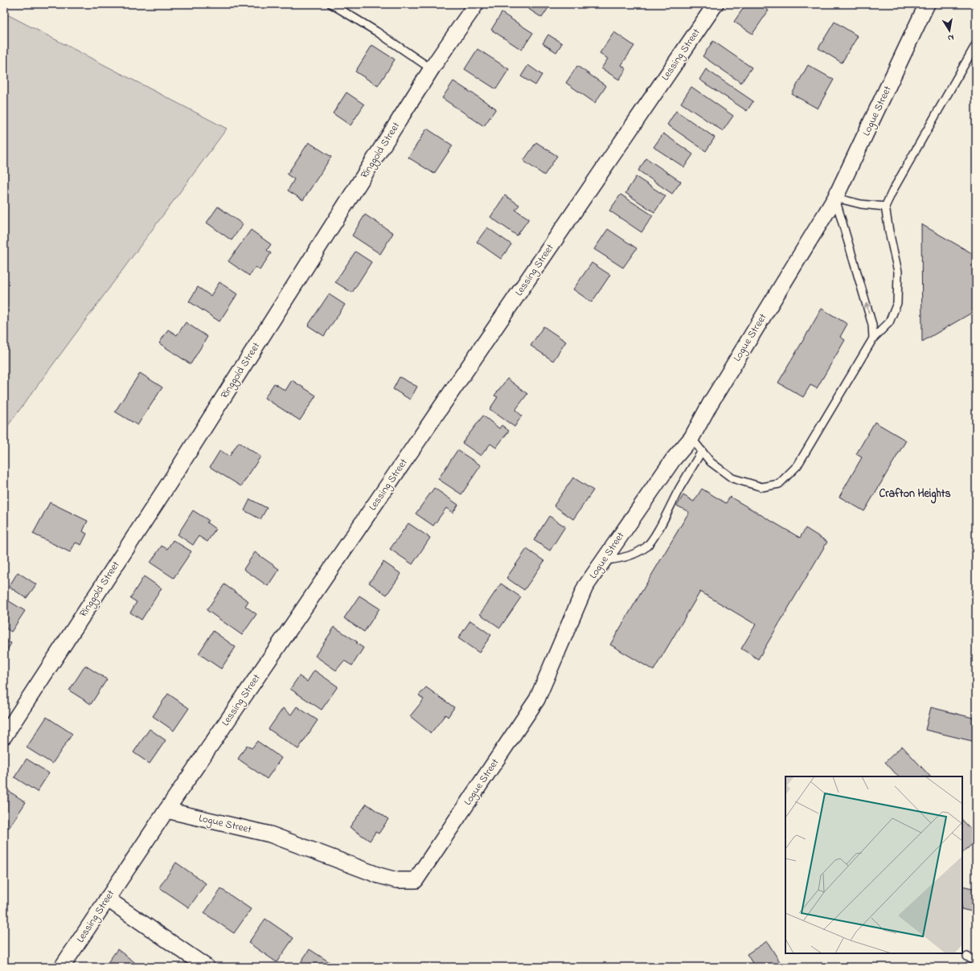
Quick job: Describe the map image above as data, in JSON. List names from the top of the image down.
{
  "streets": {
    "street": ["Lessing Street", "Logue Street", "Ringgold Street"]
  },
  "crossings": [
    ["Lessing Street", "Logue Street"]
  ],
  "districts": ["Crafton Heights"],
  "north": "bottom"
}
